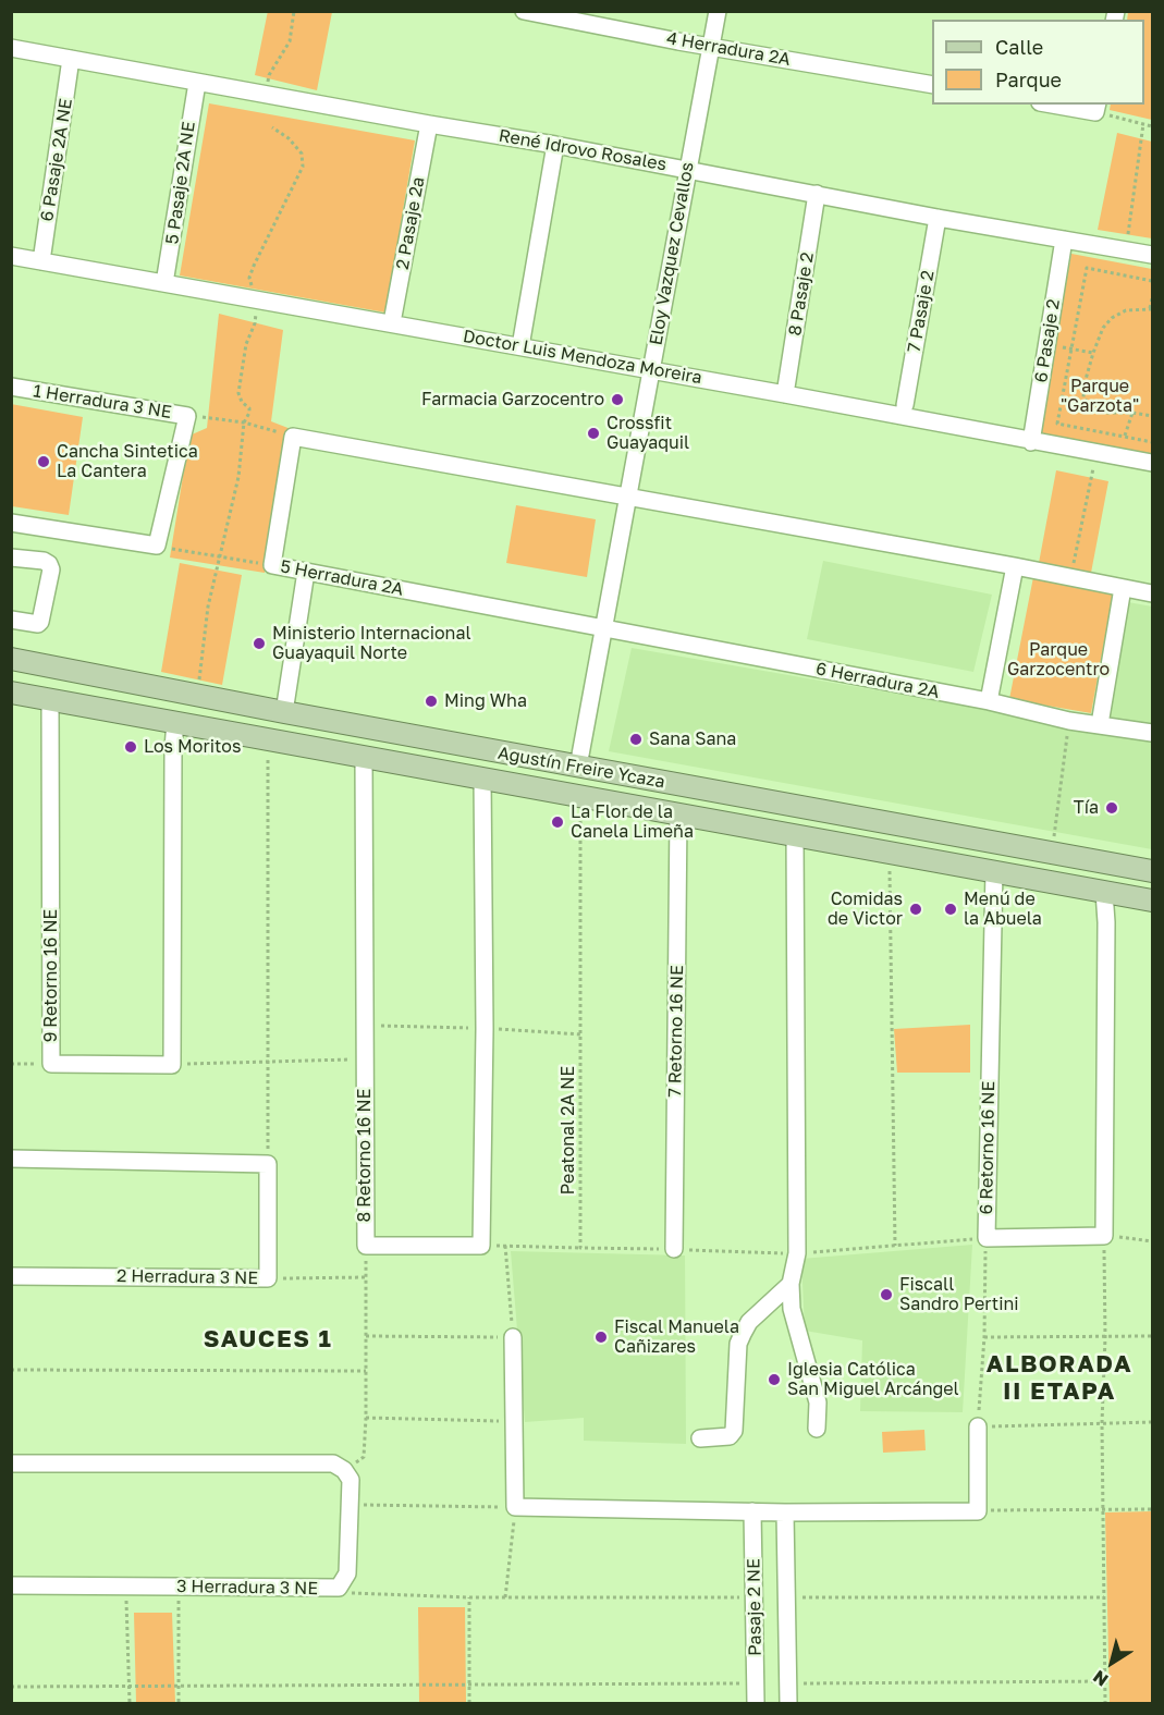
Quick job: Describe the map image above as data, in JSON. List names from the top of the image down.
{
  "streets": {
    "main road": ["Agustín Freire Ycaza"],
    "street": [
      "4 Herradura 2A",
      "René Idrovo Rosales",
      "6 Pasaje 2A NE",
      "5 Pasaje 2A NE",
      "2 Pasaje 2a",
      "Eloy Vazquez Cevallos",
      "8 Pasaje 2",
      "7 Pasaje 2",
      "6 Pasaje 2",
      "Doctor Luis Mendoza Moreira",
      "1 Herradura 3 NE",
      "5 Herradura 2A",
      "6 Herradura 2A",
      "9 Retorno 16 NE",
      "7 Retorno 16 NE",
      "6 Retorno 16 NE",
      "8 Retorno 16 NE",
      "2 Herradura 3 NE",
      "3 Herradura 3 NE",
      "Pasaje 2 NE"
    ],
    "path": ["Peatonal 2A NE"]
  },
  "crossings": [
    ["4 Herradura 2A", "Eloy Vazquez Cevallos"],
    ["René Idrovo Rosales", "6 Pasaje 2A NE"],
    ["René Idrovo Rosales", "5 Pasaje 2A NE"],
    ["René Idrovo Rosales", "2 Pasaje 2a"],
    ["René Idrovo Rosales", "Eloy Vazquez Cevallos"],
    ["René Idrovo Rosales", "8 Pasaje 2"],
    ["René Idrovo Rosales", "7 Pasaje 2"],
    ["René Idrovo Rosales", "6 Pasaje 2"],
    ["6 Pasaje 2A NE", "Doctor Luis Mendoza Moreira"],
    ["5 Pasaje 2A NE", "Doctor Luis Mendoza Moreira"],
    ["2 Pasaje 2a", "Doctor Luis Mendoza Moreira"],
    ["Eloy Vazquez Cevallos", "Doctor Luis Mendoza Moreira"],
    ["Eloy Vazquez Cevallos", "5 Herradura 2A"],
    ["Eloy Vazquez Cevallos", "6 Herradura 2A"],
    ["Eloy Vazquez Cevallos", "Agustín Freire Ycaza"],
    ["8 Pasaje 2", "Doctor Luis Mendoza Moreira"],
    ["6 Pasaje 2", "Doctor Luis Mendoza Moreira"],
    ["5 Herradura 2A", "6 Herradura 2A"],
    ["Agustín Freire Ycaza", "9 Retorno 16 NE"],
    ["Agustín Freire Ycaza", "7 Retorno 16 NE"],
    ["Agustín Freire Ycaza", "Peatonal 2A NE"],
    ["Agustín Freire Ycaza", "6 Retorno 16 NE"],
    ["Agustín Freire Ycaza", "8 Retorno 16 NE"]
  ],
  "districts": ["SAUCES 1", "ALBORADA II ETAPA"],
  "parks": ["Parque \"Garzota\"", "Parque Garzocentro"],
  "places": [
    "Farmacia Garzocentro",
    "Crossfit Guayaquil",
    "Cancha Sintetica La Cantera",
    "Ministerio Internacional Guayaquil Norte",
    "Ming Wha",
    "Sana Sana",
    "Los Moritos",
    "Tía",
    "La Flor de la Canela Limeña",
    "Comidas de Victor",
    "Menú de la Abuela",
    "Fiscall Sandro Pertini",
    "Fiscal Manuela Cañizares",
    "Iglesia Católica San Miguel Arcángel"
  ],
  "legend": ["Calle", "Parque"],
  "north": "bottom left"
}
